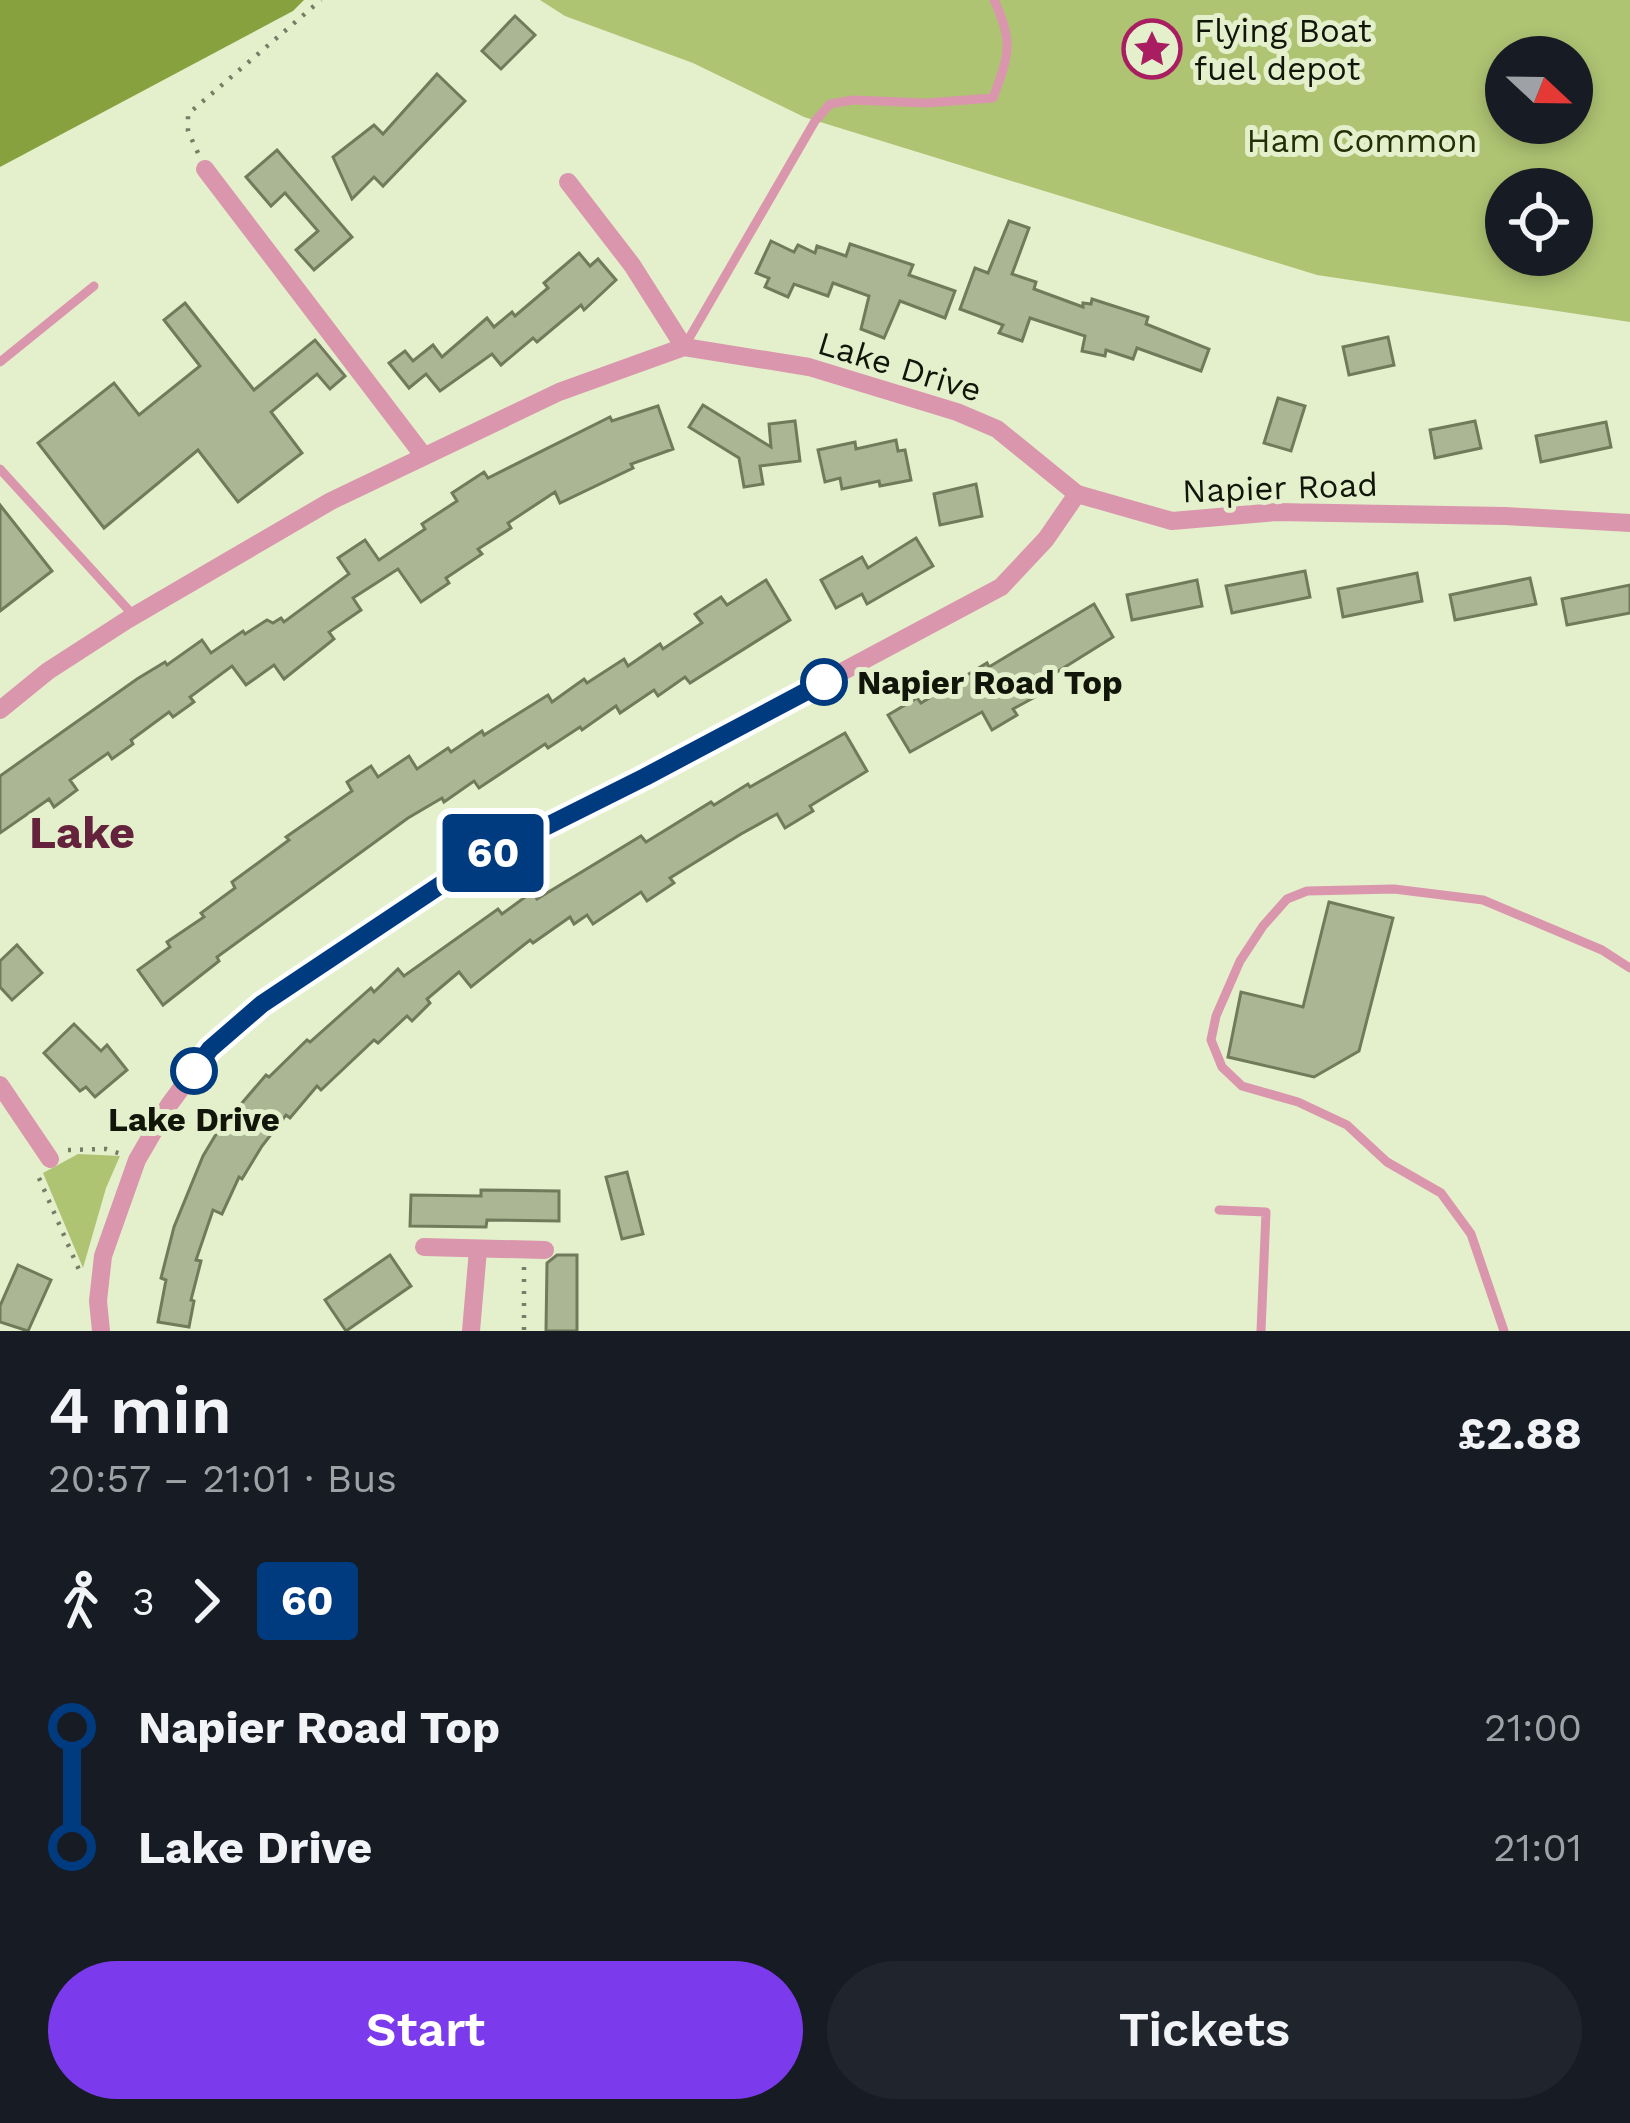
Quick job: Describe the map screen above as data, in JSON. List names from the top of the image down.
{
  "streets": {
    "street": ["Lake Drive", "Napier Road"]
  },
  "crossings": [
    ["Lake Drive", "Napier Road"]
  ],
  "districts": ["Lake"],
  "parks": ["Ham Common"],
  "places": {
    "place": ["Flying Boat fuel depot"],
    "other": ["Napier Road Top", "Lake Drive"]
  },
  "lines": ["bus line 60"],
  "north": "right",
  "page": {
    "on_map": "60",
    "heading": ["4 min", "20:57 – 21:01 · Bus", "£2.88"],
    "legs": ["3", "60"],
    "list": [
      {
        "name": "Napier Road Top",
        "value": "21:00"
      },
      {
        "name": "Lake Drive",
        "value": "21:01"
      }
    ],
    "buttons": ["Start", "Tickets"]
  }
}
